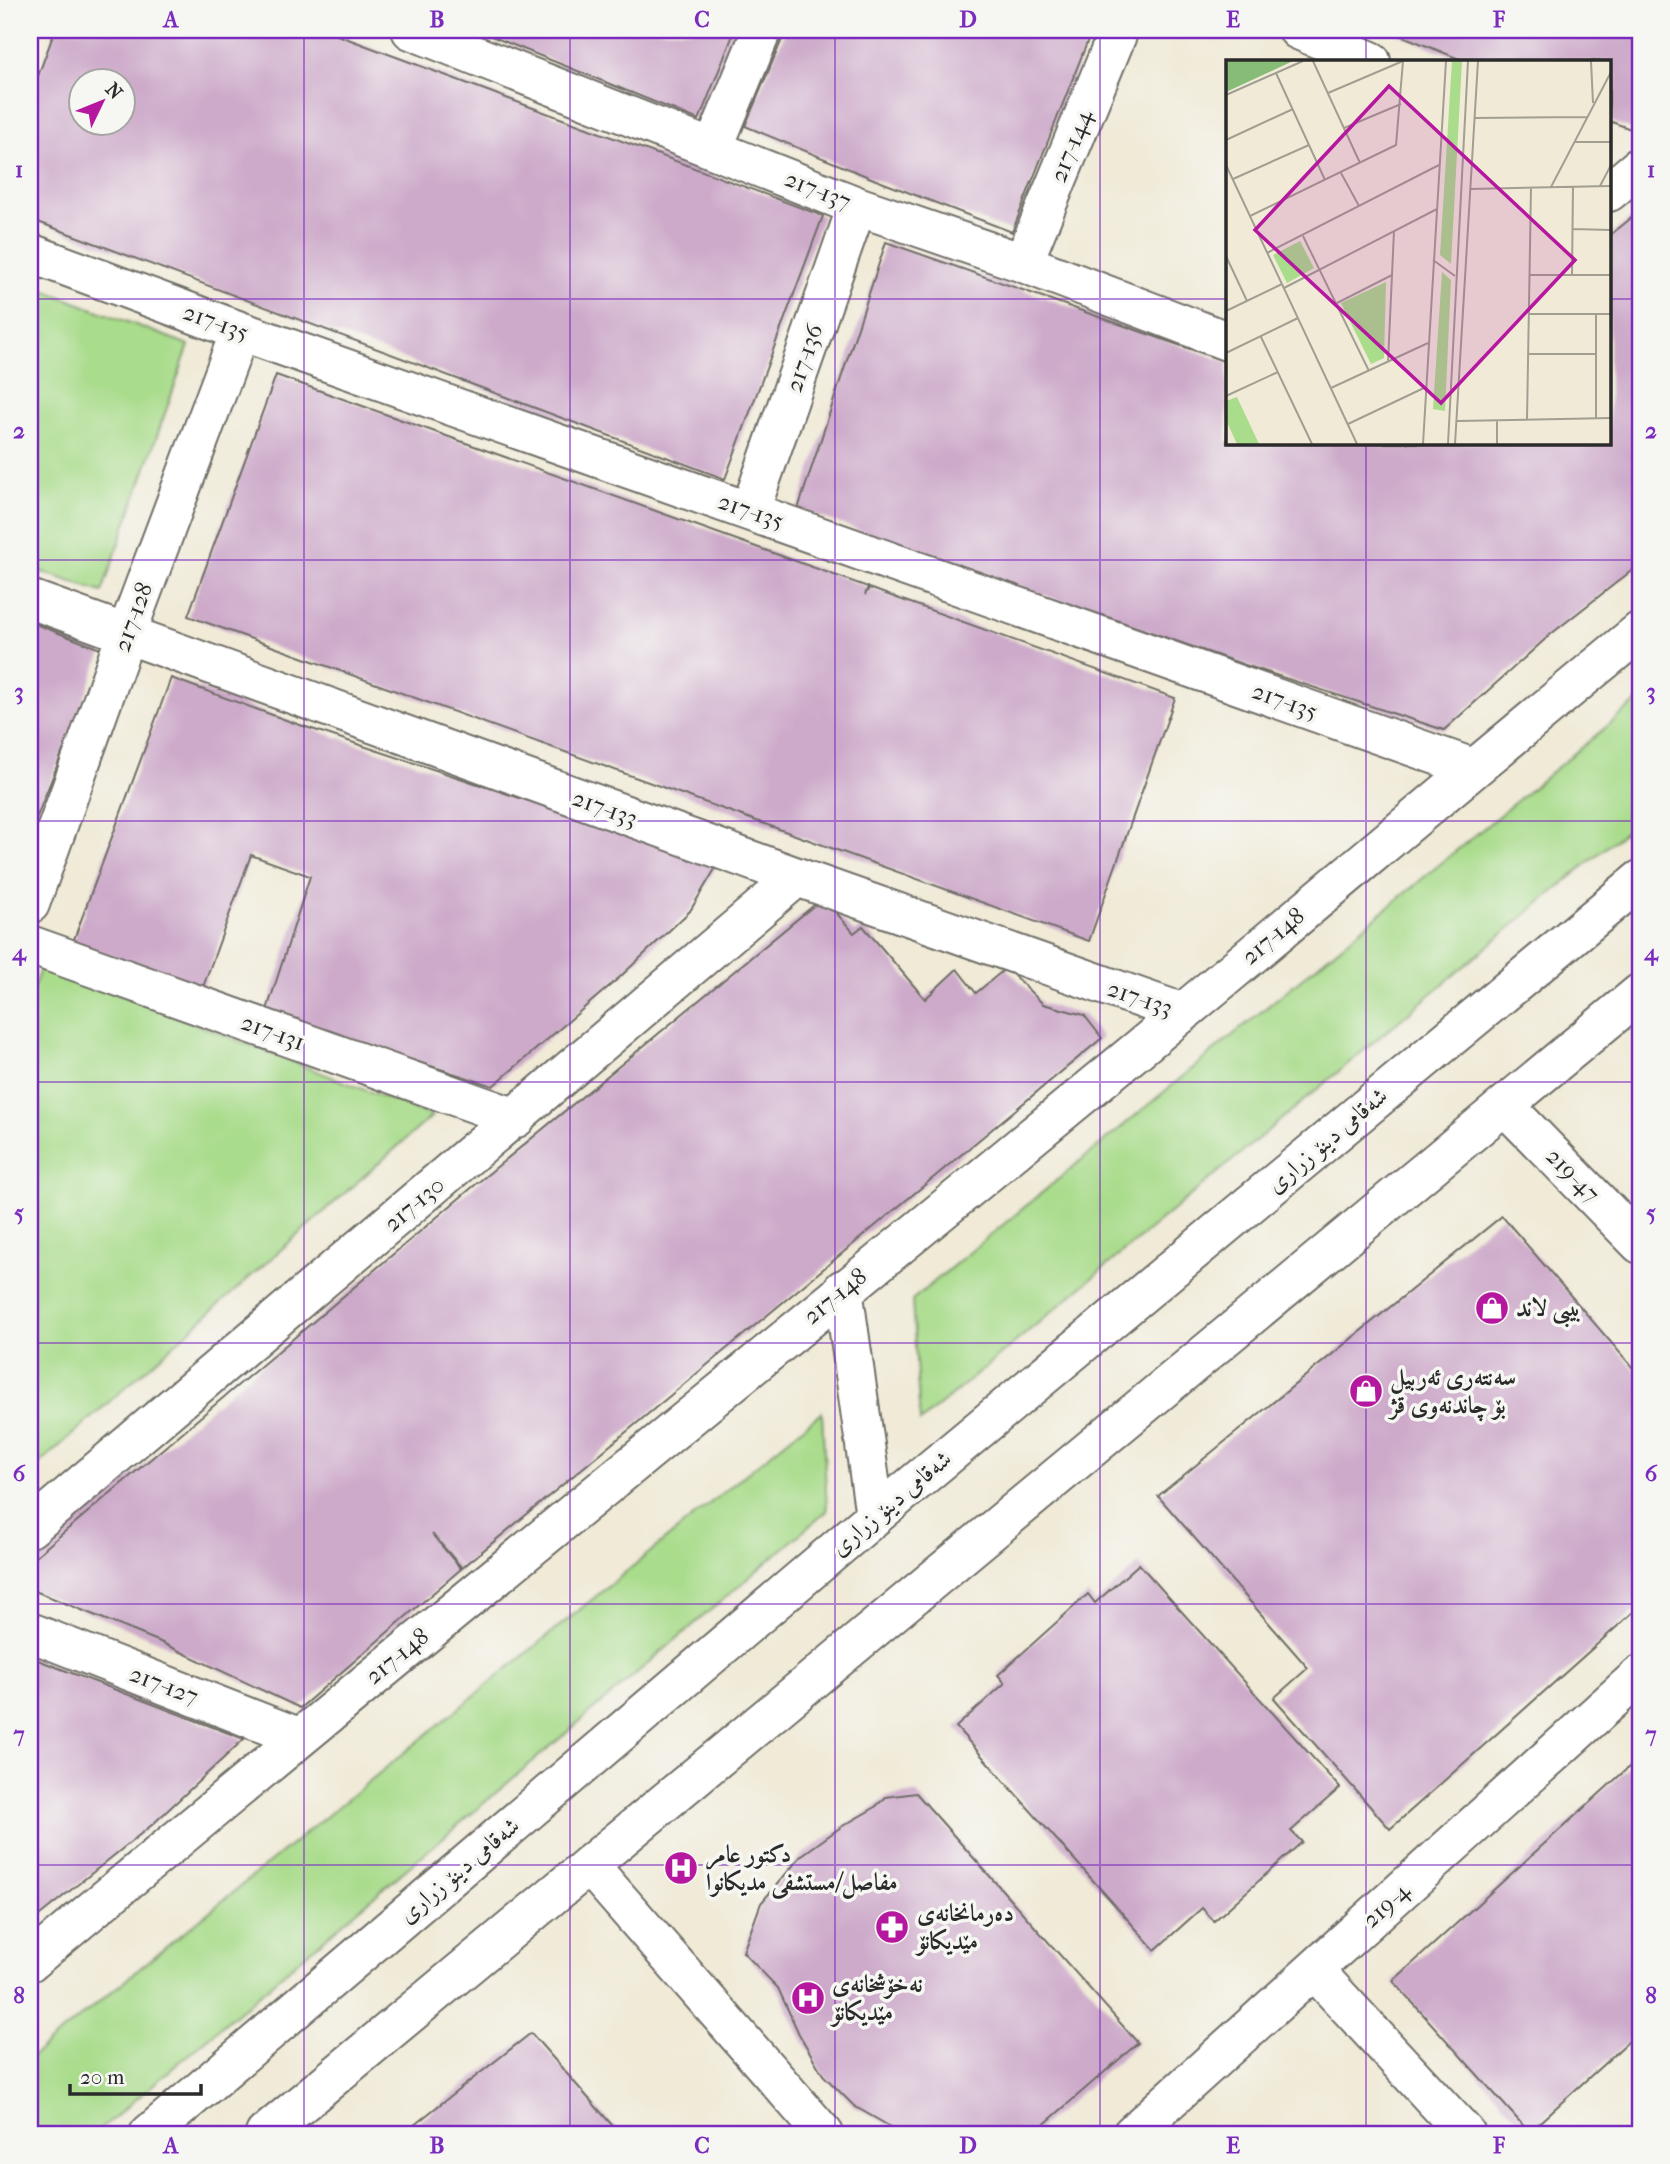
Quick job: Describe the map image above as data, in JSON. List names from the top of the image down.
{
  "streets": {
    "street": [
      "217-144",
      "217-137",
      "217-135",
      "217-136",
      "217-128",
      "217-133",
      "217-148",
      "217-131",
      "شەقامی دینۆ زراری",
      "219-47",
      "217-130",
      "217-127",
      "219-4"
    ]
  },
  "crossings": [
    ["217-144", "217-137"],
    ["217-137", "217-136"],
    ["217-135", "217-136"],
    ["217-135", "217-128"],
    ["217-135", "217-148"],
    ["217-128", "217-133"],
    ["217-133", "217-148"],
    ["217-133", "217-130"],
    ["217-148", "217-127"],
    ["217-131", "217-130"]
  ],
  "places": {
    "shop": ["بيبى لاند", "سەنتەری ئەربیل بۆ چاندنەوی قژ"],
    "hospital": ["دكتور عامر مفاصل/مستشفى مديكانوا", "نەخۆشخانەی مێدیکانۆ"],
    "pharmacy": ["دەرمانخانەی مێدیکانۆ"]
  },
  "scale_bar": "20 m",
  "north": "top right",
  "grid": {
    "columns": [
      "A",
      "B",
      "C",
      "D",
      "E",
      "F"
    ],
    "rows": [
      "1",
      "2",
      "3",
      "4",
      "5",
      "6",
      "7",
      "8"
    ]
  }
}
